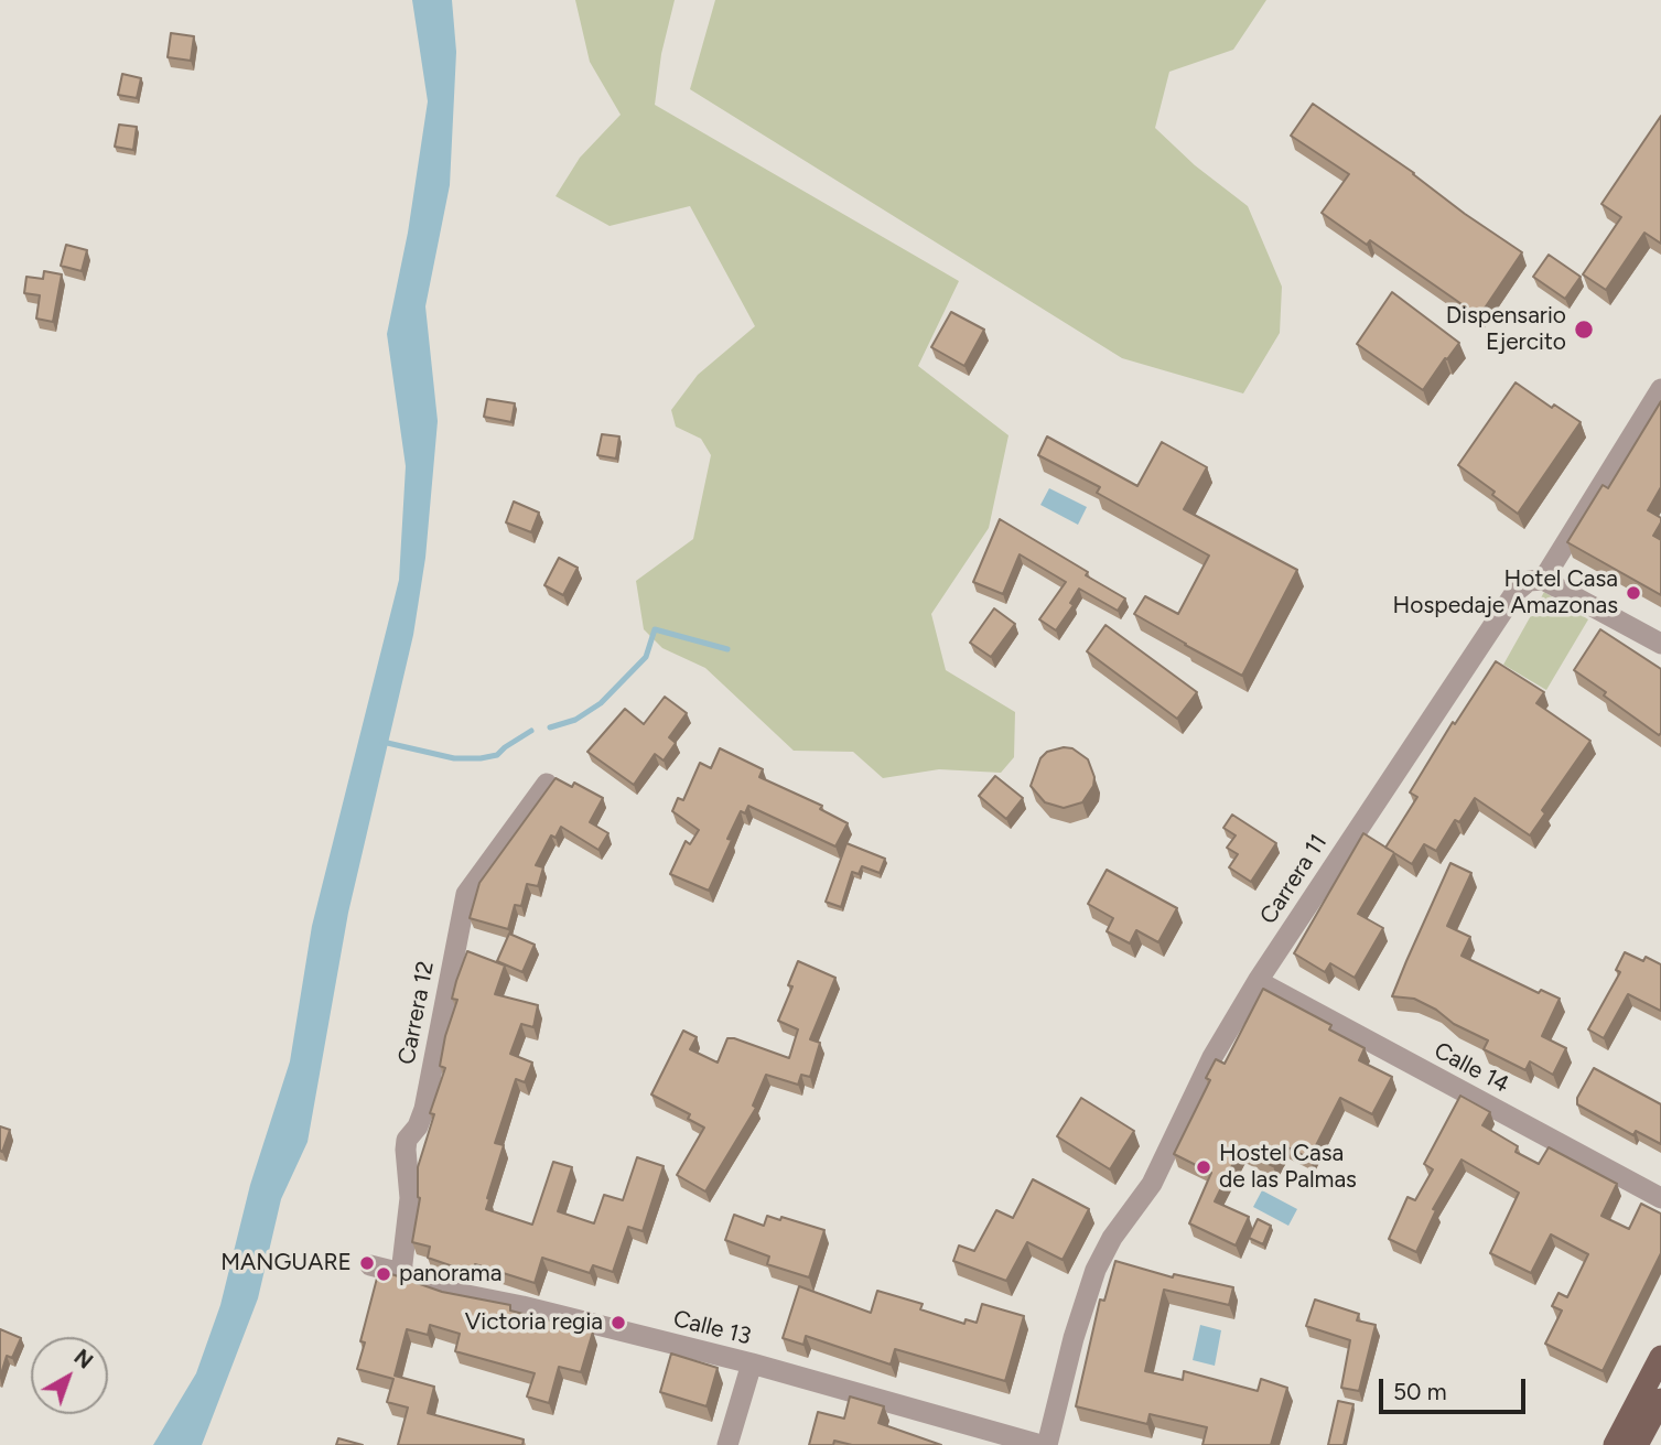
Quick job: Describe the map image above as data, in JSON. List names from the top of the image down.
{
  "streets": {
    "street": [
      "Carrera 11",
      "Carrera 12",
      "Calle 14",
      "Calle 13"
    ]
  },
  "crossings": [
    ["Carrera 11", "Calle 14"],
    ["Carrera 12", "Calle 13"]
  ],
  "places": [
    "Dispensario Ejercito",
    "Hotel Casa Hospedaje Amazonas",
    "Hostel Casa de las Palmas",
    "MANGUARE",
    "panorama",
    "Victoria regia"
  ],
  "scale_bar": "50 m",
  "north": "top right"
}
